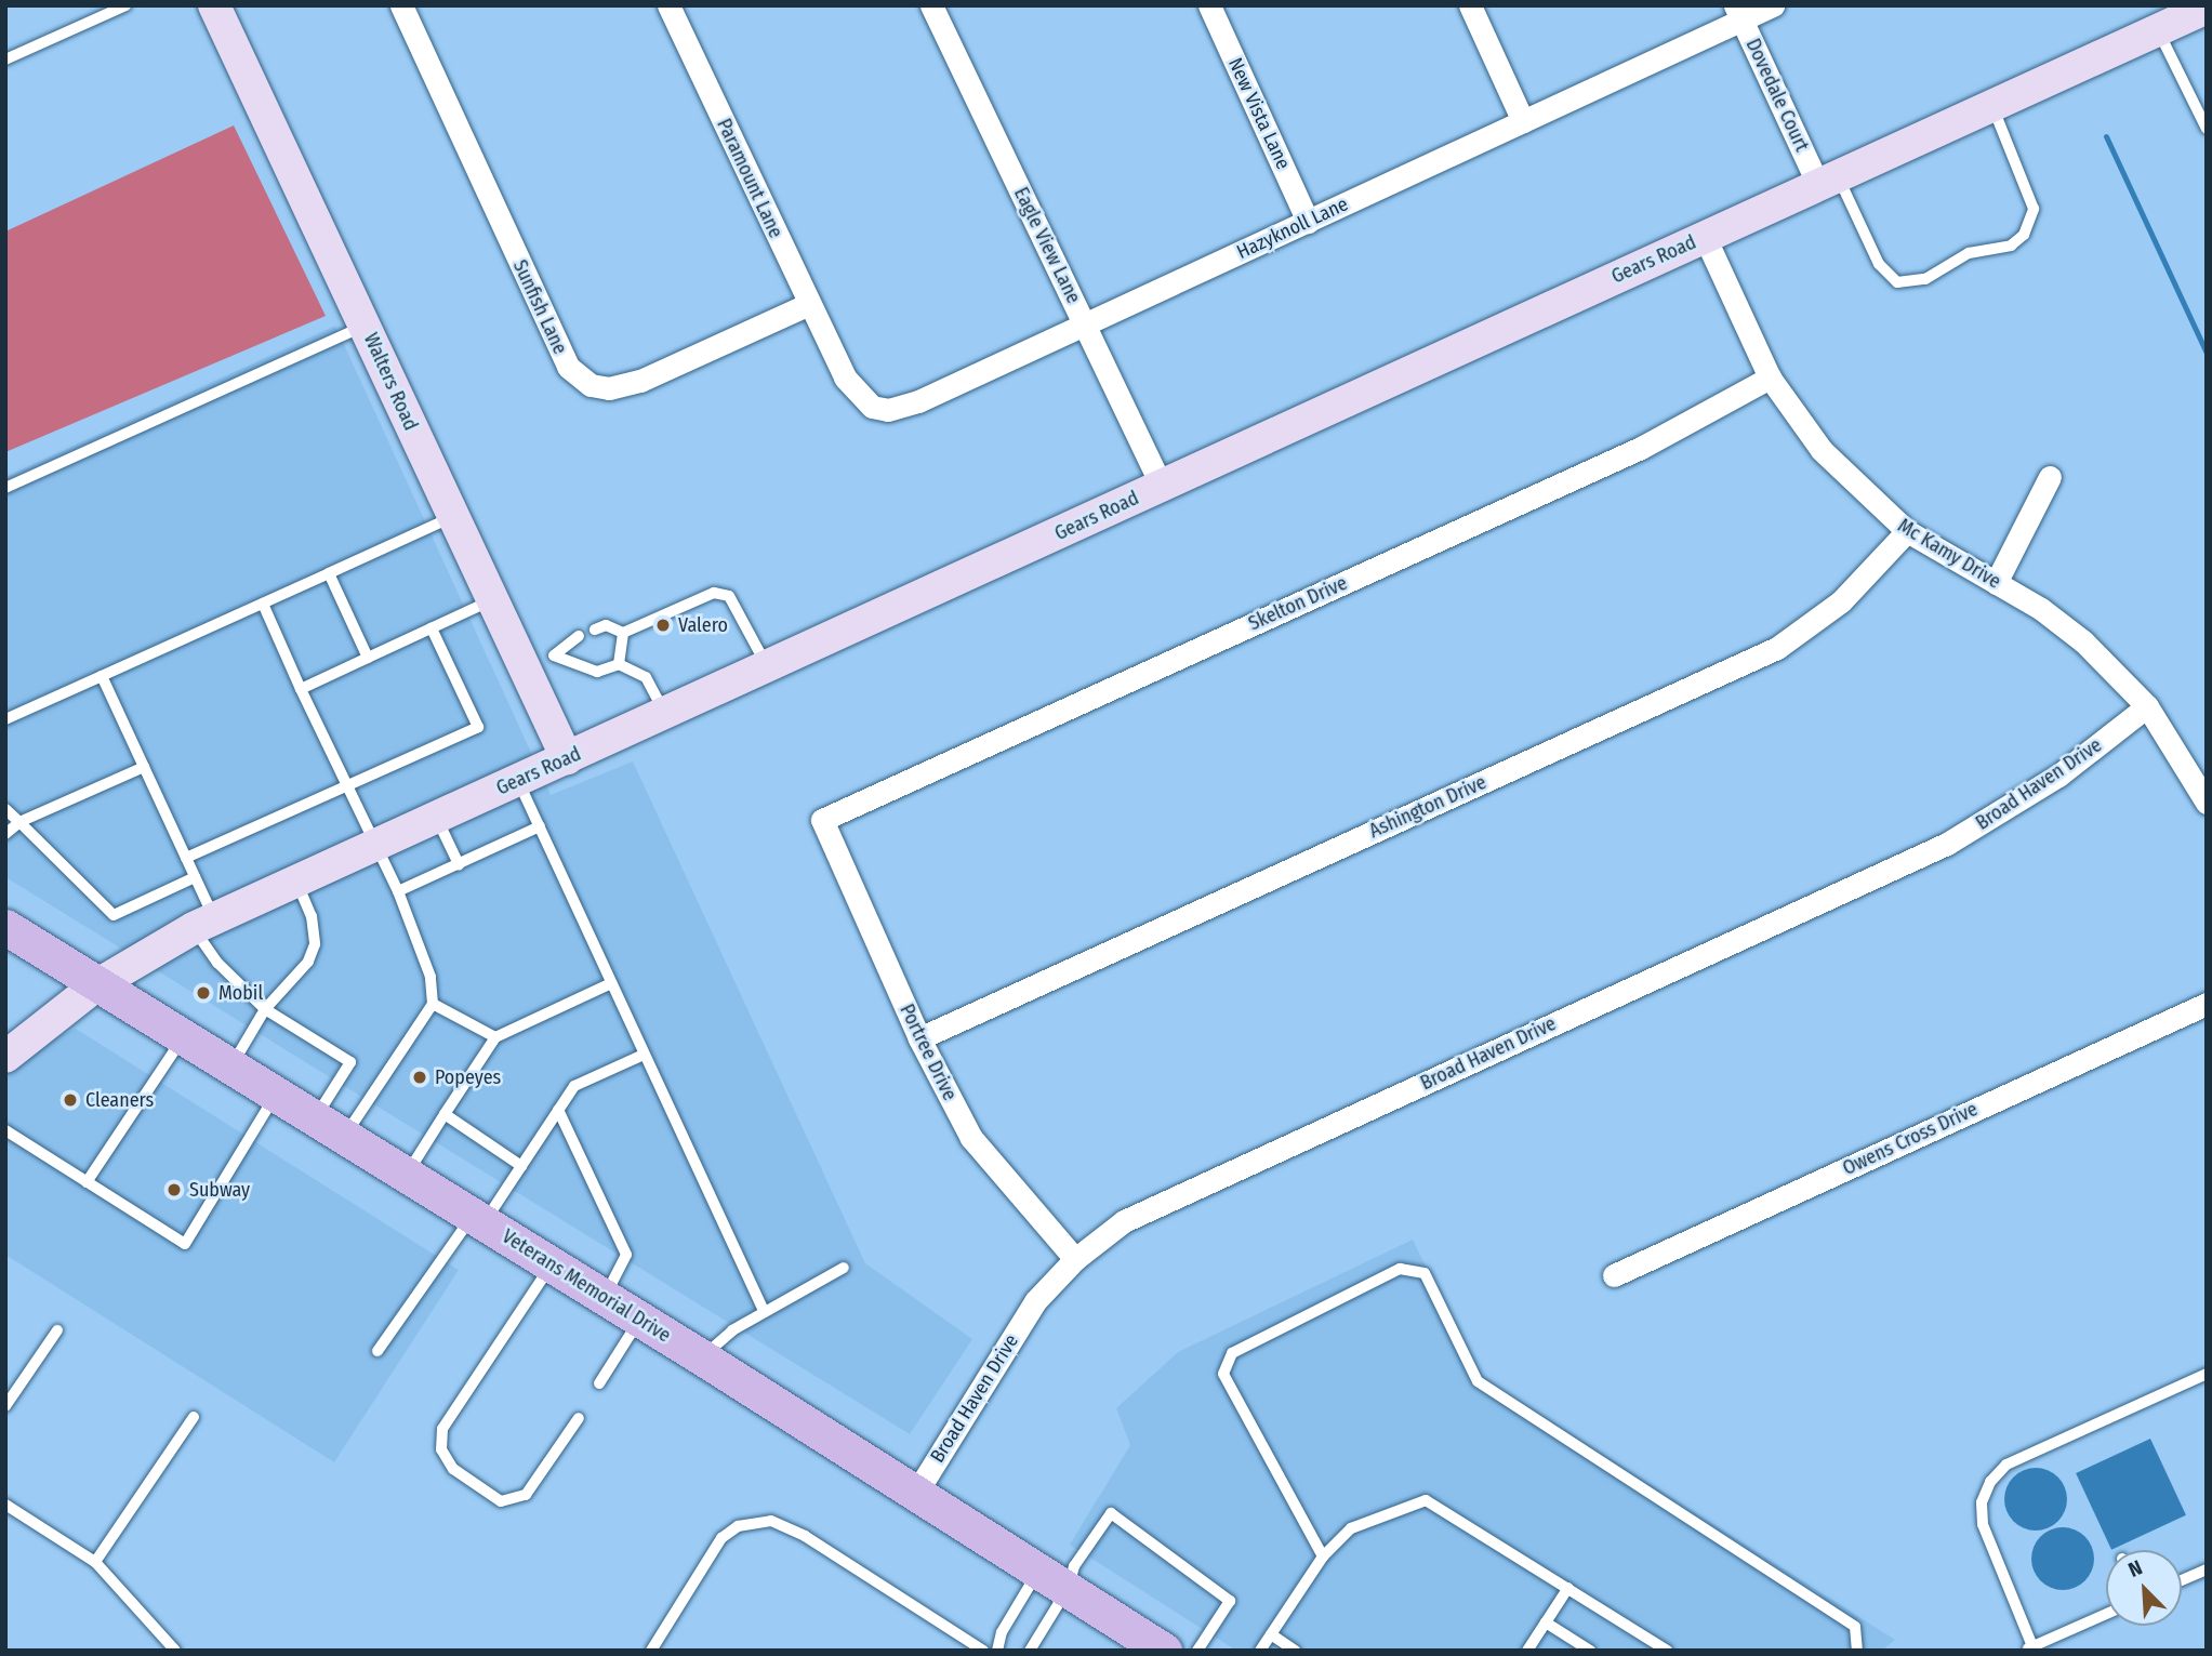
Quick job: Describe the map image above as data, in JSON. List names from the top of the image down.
{
  "streets": {
    "main road": ["Gears Road", "Walters Road", "Veterans Memorial Drive"],
    "street": [
      "Dovedale Court",
      "New Vista Lane",
      "Paramount Lane",
      "Hazyknoll Lane",
      "Eagle View Lane",
      "Sunfish Lane",
      "Mc Kamy Drive",
      "Skelton Drive",
      "Broad Haven Drive",
      "Ashington Drive",
      "Portree Drive",
      "Owens Cross Drive"
    ]
  },
  "crossings": [
    ["Dovedale Court", "Hazyknoll Lane"],
    ["Dovedale Court", "Gears Road"],
    ["New Vista Lane", "Hazyknoll Lane"],
    ["Paramount Lane", "Hazyknoll Lane"],
    ["Paramount Lane", "Sunfish Lane"],
    ["Hazyknoll Lane", "Eagle View Lane"],
    ["Eagle View Lane", "Gears Road"],
    ["Gears Road", "Walters Road"],
    ["Gears Road", "Mc Kamy Drive"],
    ["Gears Road", "Veterans Memorial Drive"],
    ["Mc Kamy Drive", "Skelton Drive"],
    ["Mc Kamy Drive", "Broad Haven Drive"],
    ["Mc Kamy Drive", "Ashington Drive"],
    ["Skelton Drive", "Portree Drive"],
    ["Broad Haven Drive", "Portree Drive"],
    ["Broad Haven Drive", "Veterans Memorial Drive"],
    ["Ashington Drive", "Portree Drive"]
  ],
  "places": [
    "Valero",
    "Mobil",
    "Popeyes",
    "Cleaners",
    "Subway"
  ],
  "north": "top left"
}
